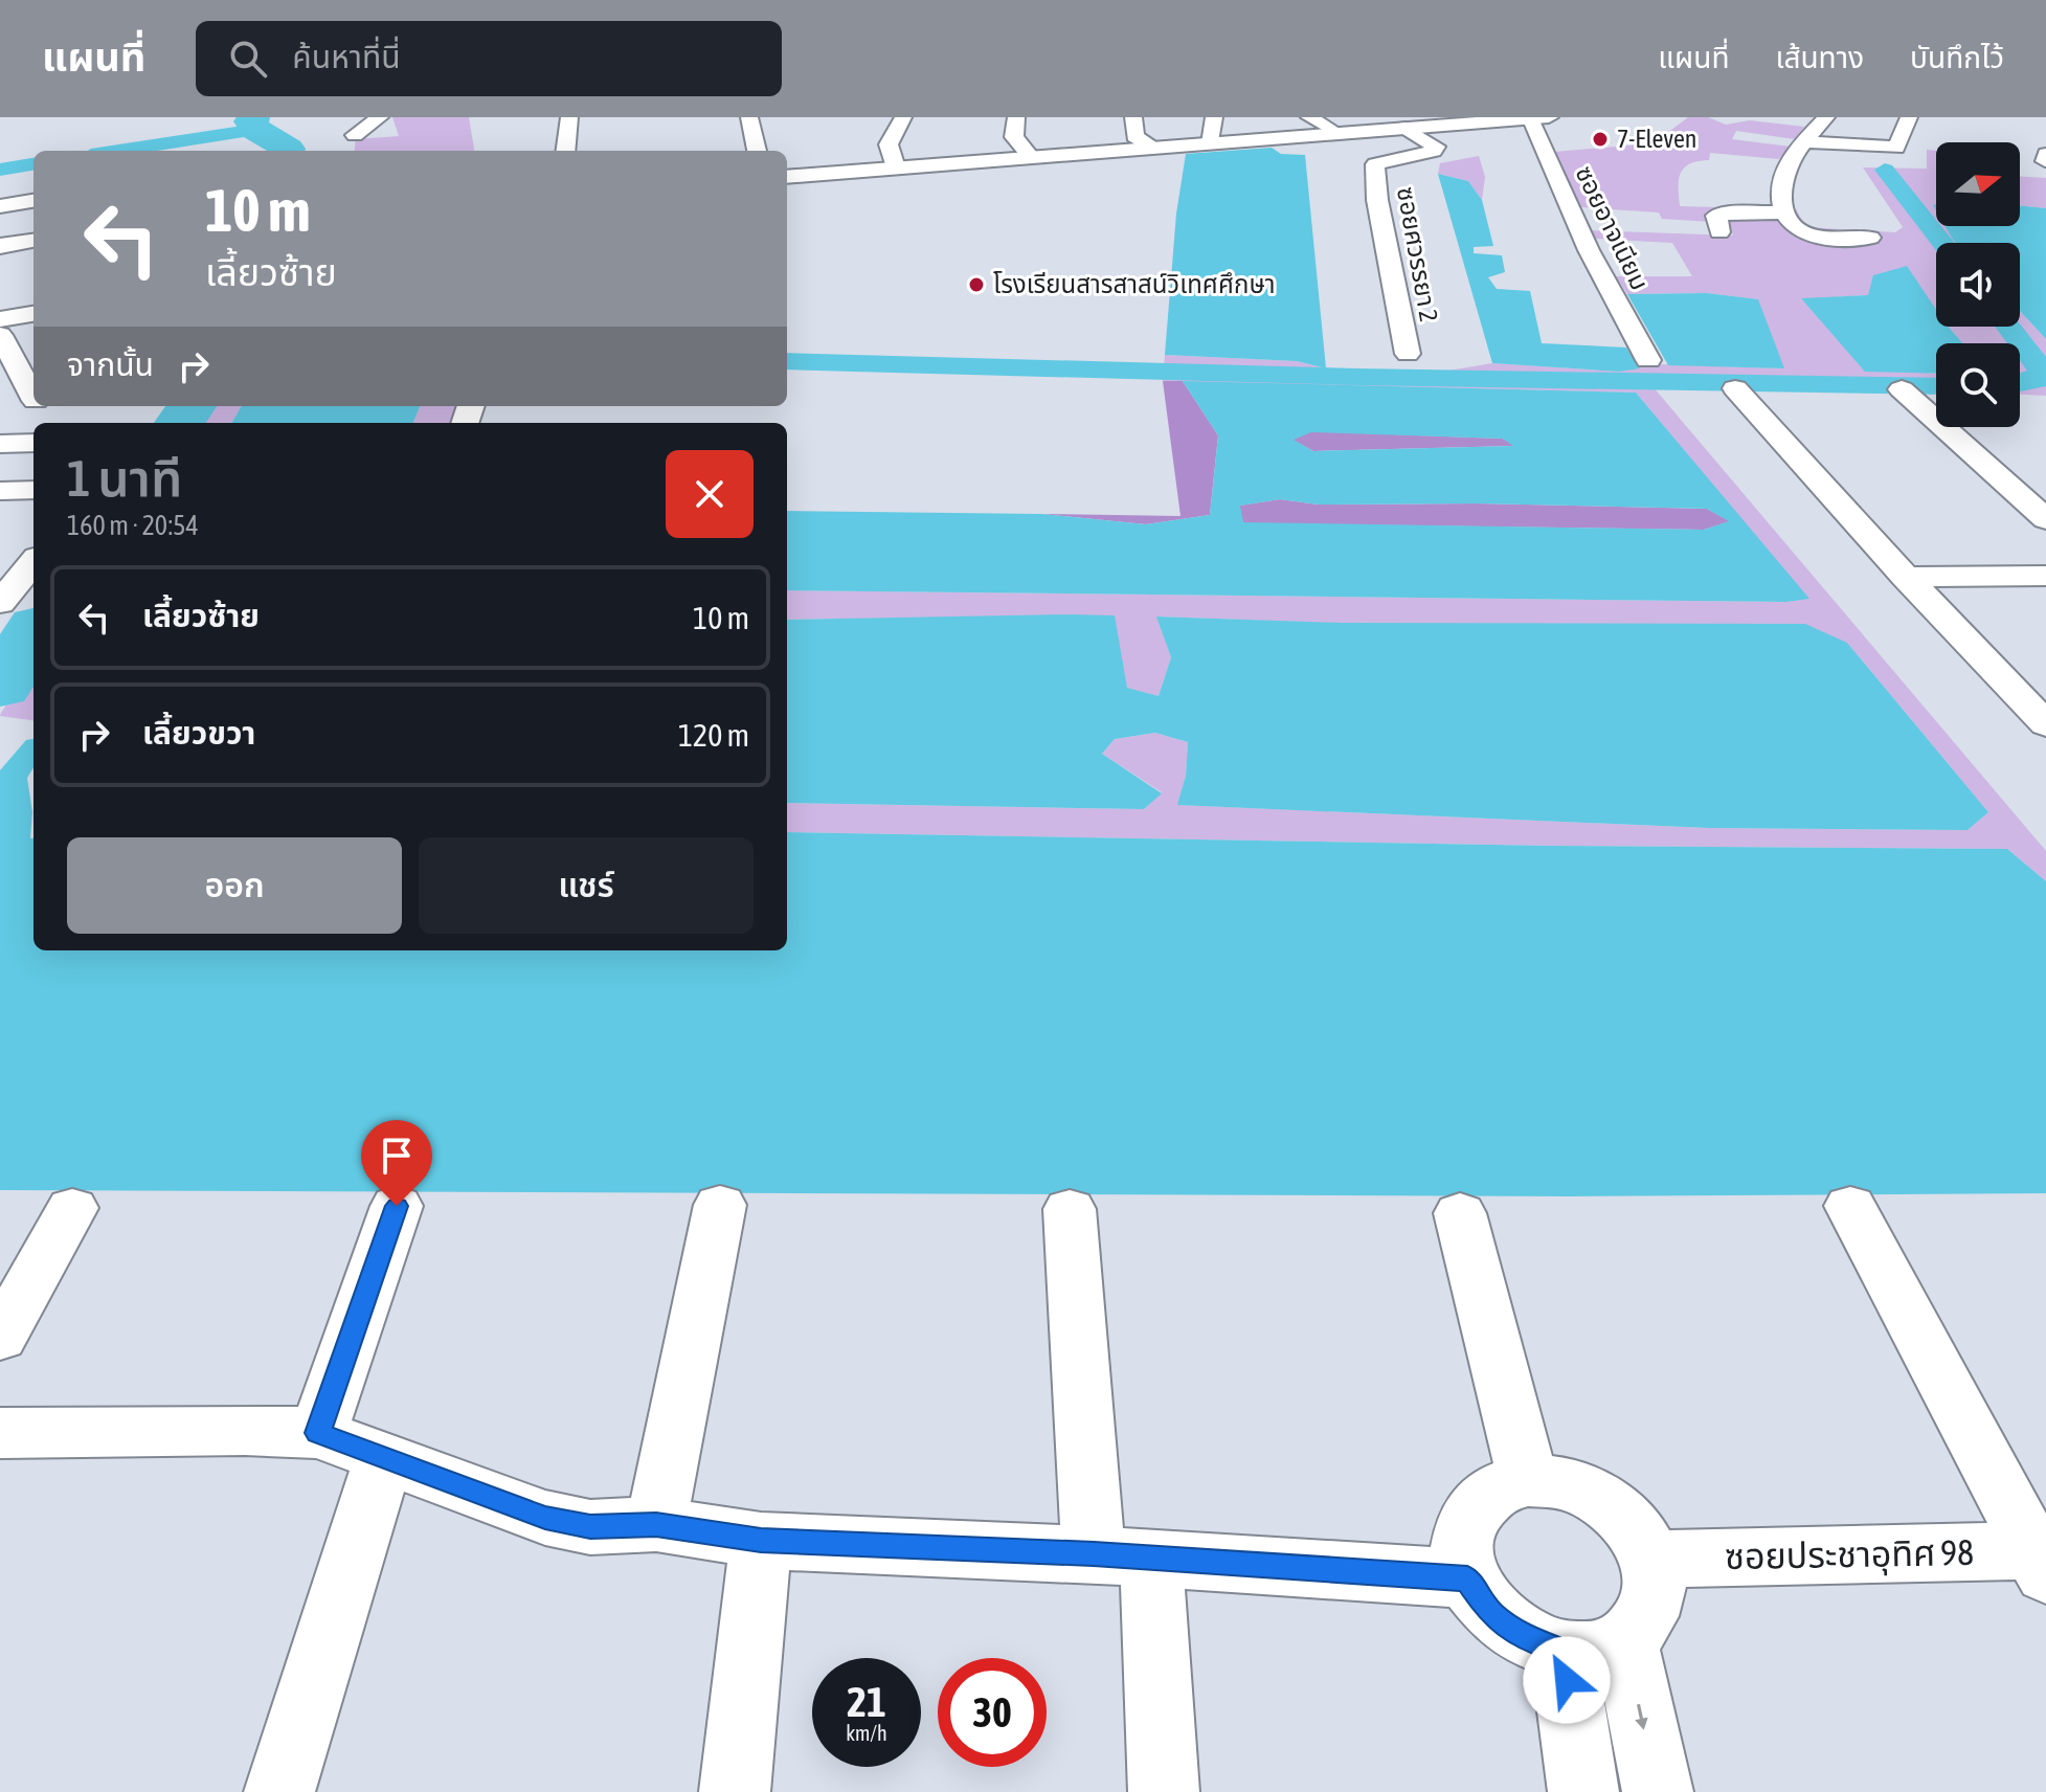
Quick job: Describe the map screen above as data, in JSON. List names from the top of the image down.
{
  "streets": {
    "street": ["ซอยอาจเนียม", "ซอยศวรรยา 2", "ซอยประชาอุทิศ 98"]
  },
  "places": ["7-Eleven", "โรงเรียนสารสาสน์วิเทศศึกษา"],
  "north": "right",
  "page": {
    "header": "แผนที่",
    "search": "ค้นหาที่นี่",
    "nav": ["แผนที่", "เส้นทาง", "บันทึกไว้"],
    "turn": ["10 m", "เลี้ยวซ้าย"],
    "then": "จากนั้น",
    "heading": ["1 นาที", "160 m · 20:54"],
    "list": [
      {
        "name": "เลี้ยวซ้าย",
        "value": "10 m"
      },
      {
        "name": "เลี้ยวขวา",
        "value": "120 m"
      }
    ],
    "buttons": ["ออก", "แชร์"],
    "speed": "21 km/h",
    "limit": "30"
  }
}
